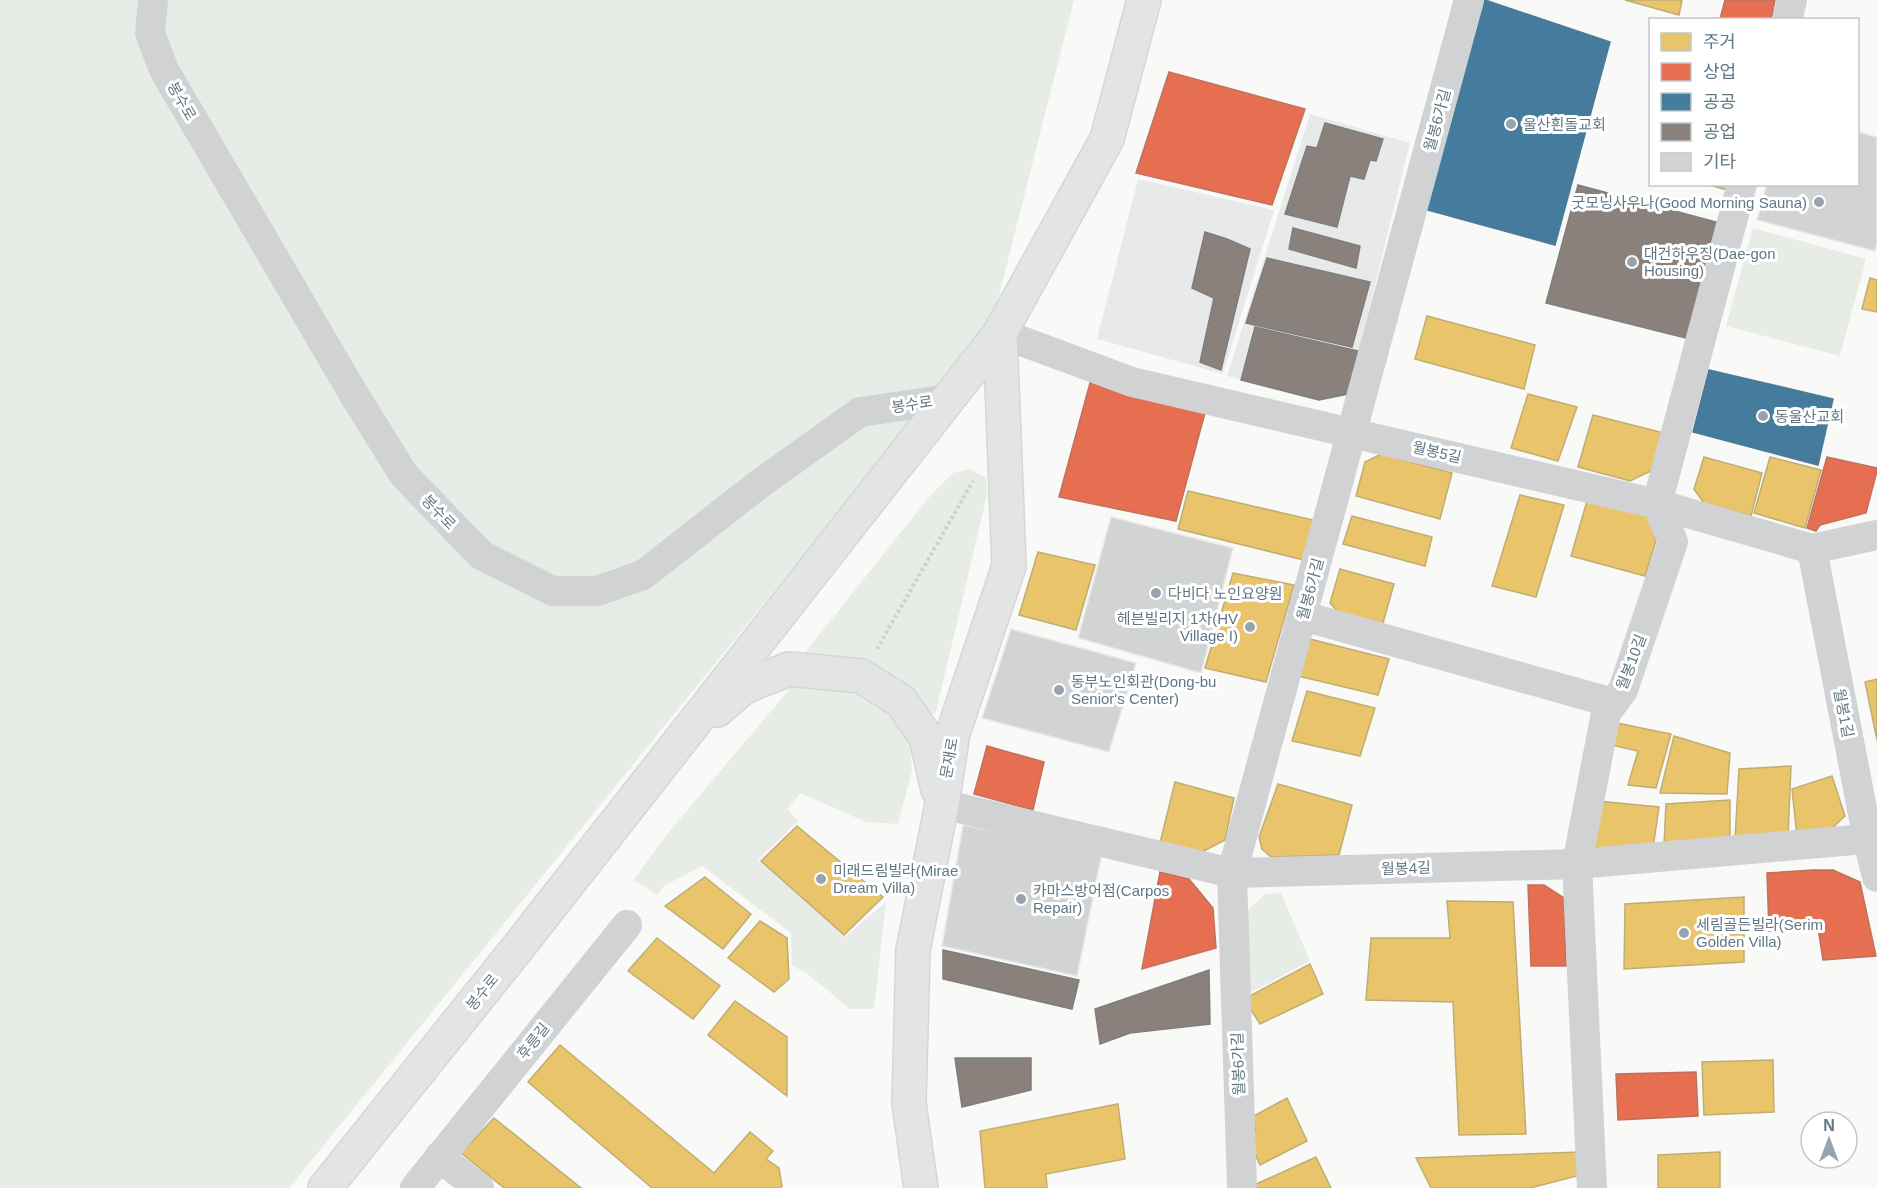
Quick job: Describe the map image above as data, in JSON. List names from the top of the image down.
{
  "streets": {
    "main road": ["봉수로", "문재로"],
    "street": [
      "월봉6가길",
      "월봉5길",
      "월봉10길",
      "월봉1길",
      "월봉4길",
      "후릉길"
    ]
  },
  "crossings": [
    ["봉수로", "월봉5길"],
    ["봉수로", "문재로"],
    ["월봉6가길", "월봉5길"],
    ["월봉6가길", "월봉4길"],
    ["월봉5길", "월봉10길"],
    ["월봉5길", "월봉1길"],
    ["월봉5길", "문재로"],
    ["월봉10길", "월봉4길"],
    ["월봉1길", "월봉4길"],
    ["문재로", "월봉4길"]
  ],
  "places": [
    "울산흰돌교회",
    "굿모닝사우나(Good Morning Sauna)",
    "대건하우징(Dae-gon Housing)",
    "동울산교회",
    "다비다 노인요양원",
    "헤븐빌리지 1차(HV Village I)",
    "동부노인회관(Dong-bu Senior's Center)",
    "미래드림빌라(Mirae Dream Villa)",
    "카마스방어점(Carpos Repair)",
    "세림골든빌라(Serim Golden Villa)"
  ],
  "legend": [
    "주거",
    "상업",
    "공공",
    "공업",
    "기타"
  ],
  "north": "top"
}
